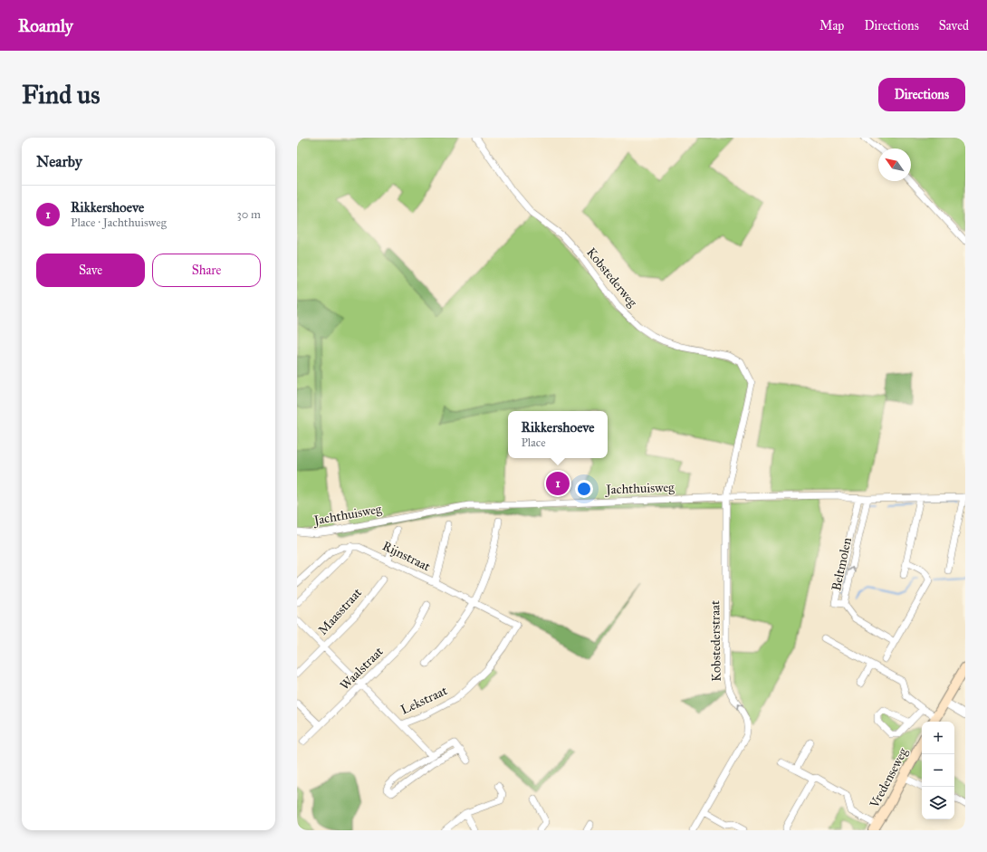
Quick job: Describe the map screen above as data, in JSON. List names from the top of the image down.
{
  "streets": {
    "main road": ["Vredenseweg"],
    "street": [
      "Kobstederweg",
      "Jachthuisweg",
      "Rijnstraat",
      "Beltmolen",
      "Maasstraat",
      "Kobstederstraat",
      "Waalstraat",
      "Lekstraat"
    ]
  },
  "crossings": [
    ["Kobstederweg", "Jachthuisweg"],
    ["Kobstederweg", "Kobstederstraat"],
    ["Jachthuisweg", "Beltmolen"],
    ["Jachthuisweg", "Kobstederstraat"],
    ["Rijnstraat", "Lekstraat"],
    ["Maasstraat", "Lekstraat"],
    ["Waalstraat", "Lekstraat"]
  ],
  "one_way": ["Kobstederstraat"],
  "north": "top left",
  "page": {
    "header": "Roamly",
    "nav": ["Map", "Directions", "Saved"],
    "buttons": [
      "Directions",
      ["Save", "Share"]
    ],
    "title": "Find us",
    "heading": "Nearby",
    "list": [
      {
        "mark": "1",
        "name": "Rikkershoeve",
        "note": "Place · Jachthuisweg",
        "value": "30 m"
      }
    ],
    "popup": ["Rikkershoeve", "Place"],
    "pins": "1",
    "map_buttons": ["+", "−"]
  }
}
